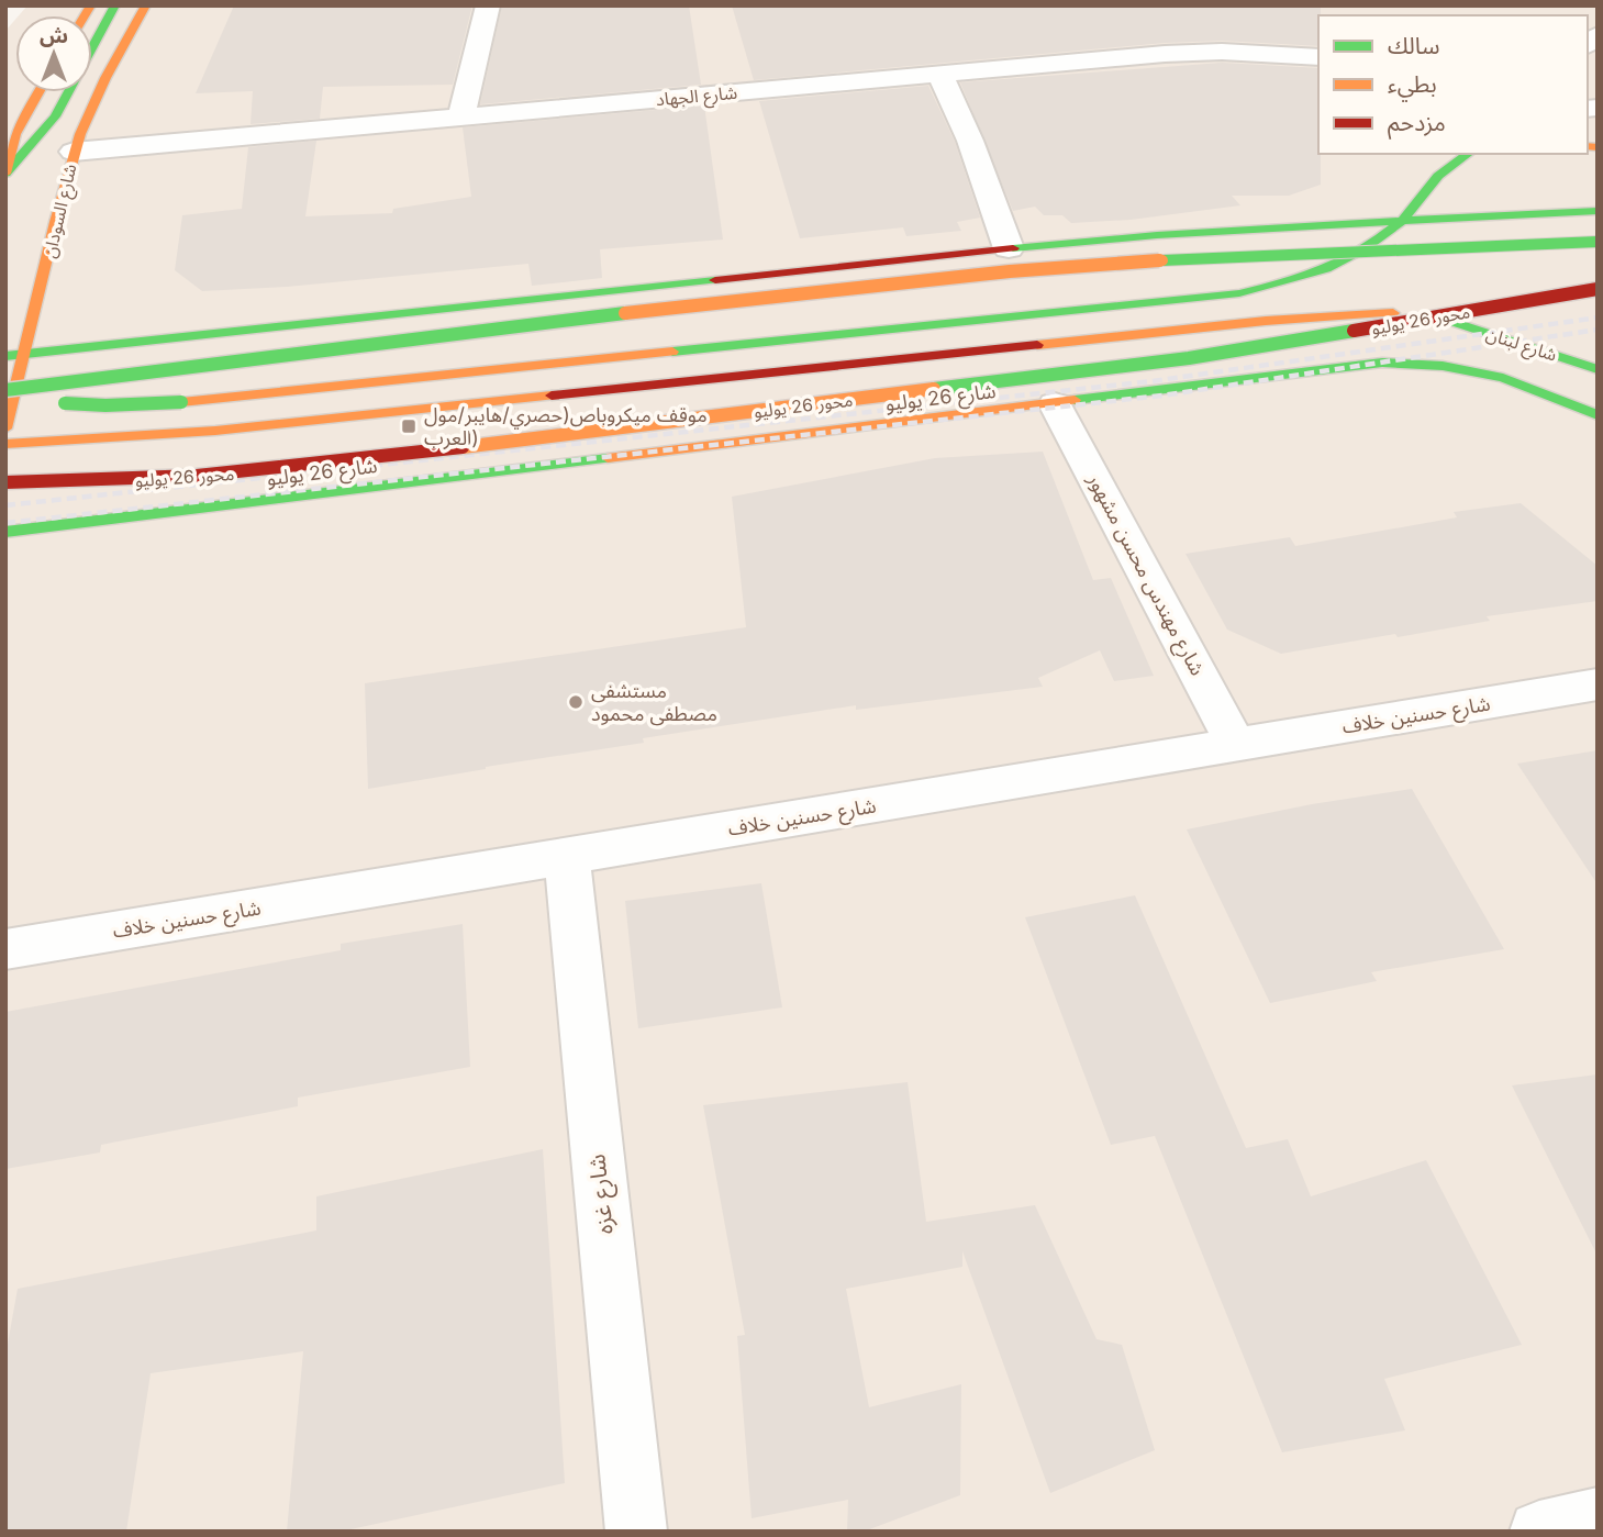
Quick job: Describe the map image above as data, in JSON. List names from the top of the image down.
{
  "streets": {
    "main road": [
      "شارع السودان",
      "محور 26 يوليو",
      "شارع لبنان",
      "شارع 26 يوليو"
    ],
    "street": [
      "شارع الجهاد",
      "شارع مهندس محسن مشهور",
      "شارع حسنين خلاف",
      "شارع غزه"
    ]
  },
  "crossings": [
    ["شارع الجهاد", "شارع السودان"],
    ["شارع 26 يوليو", "شارع مهندس محسن مشهور"],
    ["شارع مهندس محسن مشهور", "شارع حسنين خلاف"],
    ["شارع حسنين خلاف", "شارع غزه"]
  ],
  "places": {
    "transit": ["موقف ميكروباص(حصري/هايبر/مول العرب)"],
    "other": ["مستشفى مصطفى محمود"]
  },
  "legend": ["سالك", "بطيء", "مزدحم"],
  "north": "top"
}
